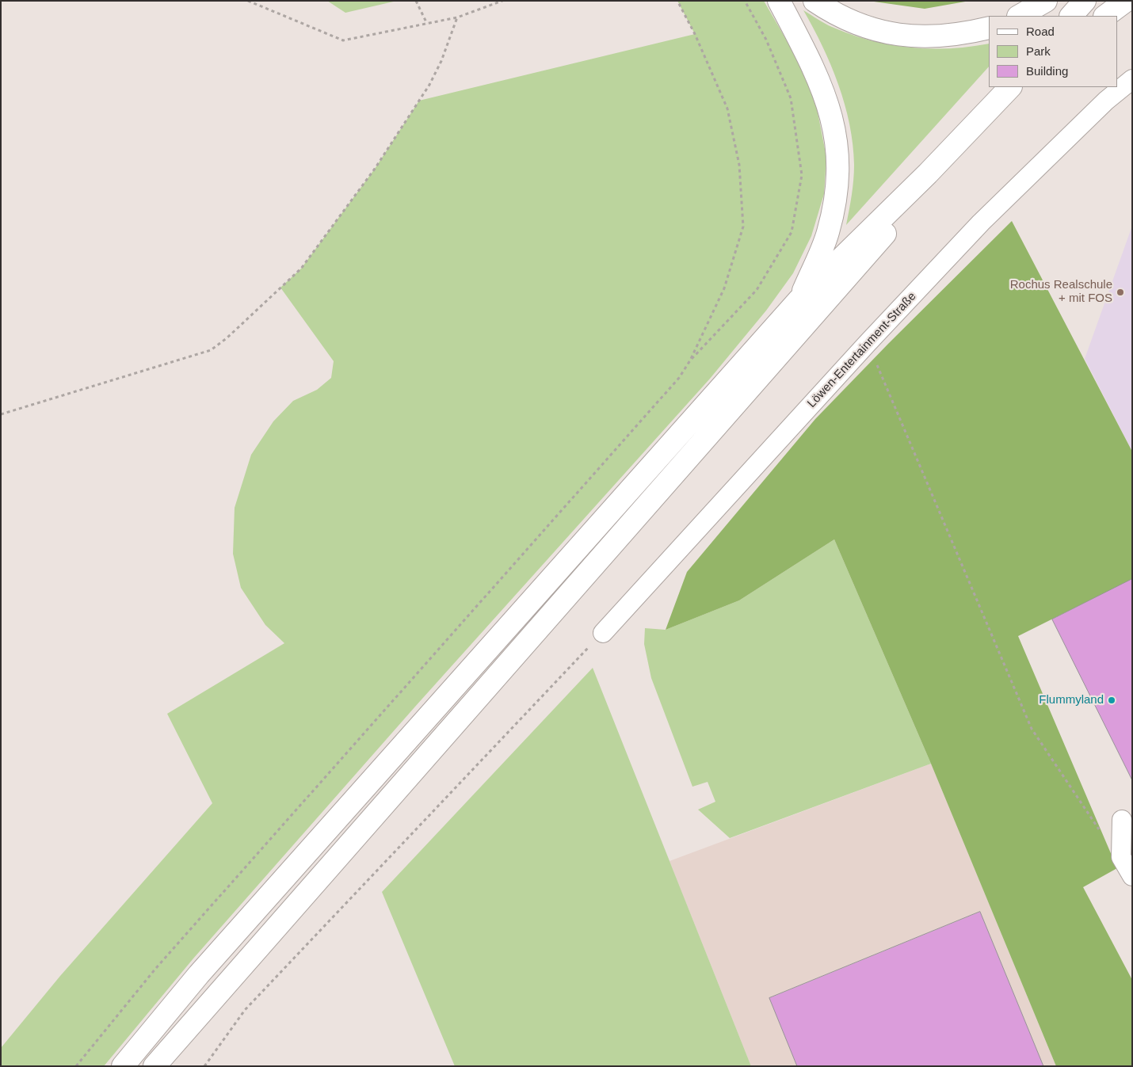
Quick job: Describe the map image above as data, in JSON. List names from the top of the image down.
{
  "streets": {
    "street": ["Löwen-Entertainment-Straße"]
  },
  "places": ["Rochus Realschule + mit FOS", "Flummyland"],
  "legend": ["Road", "Park", "Building"]
}
